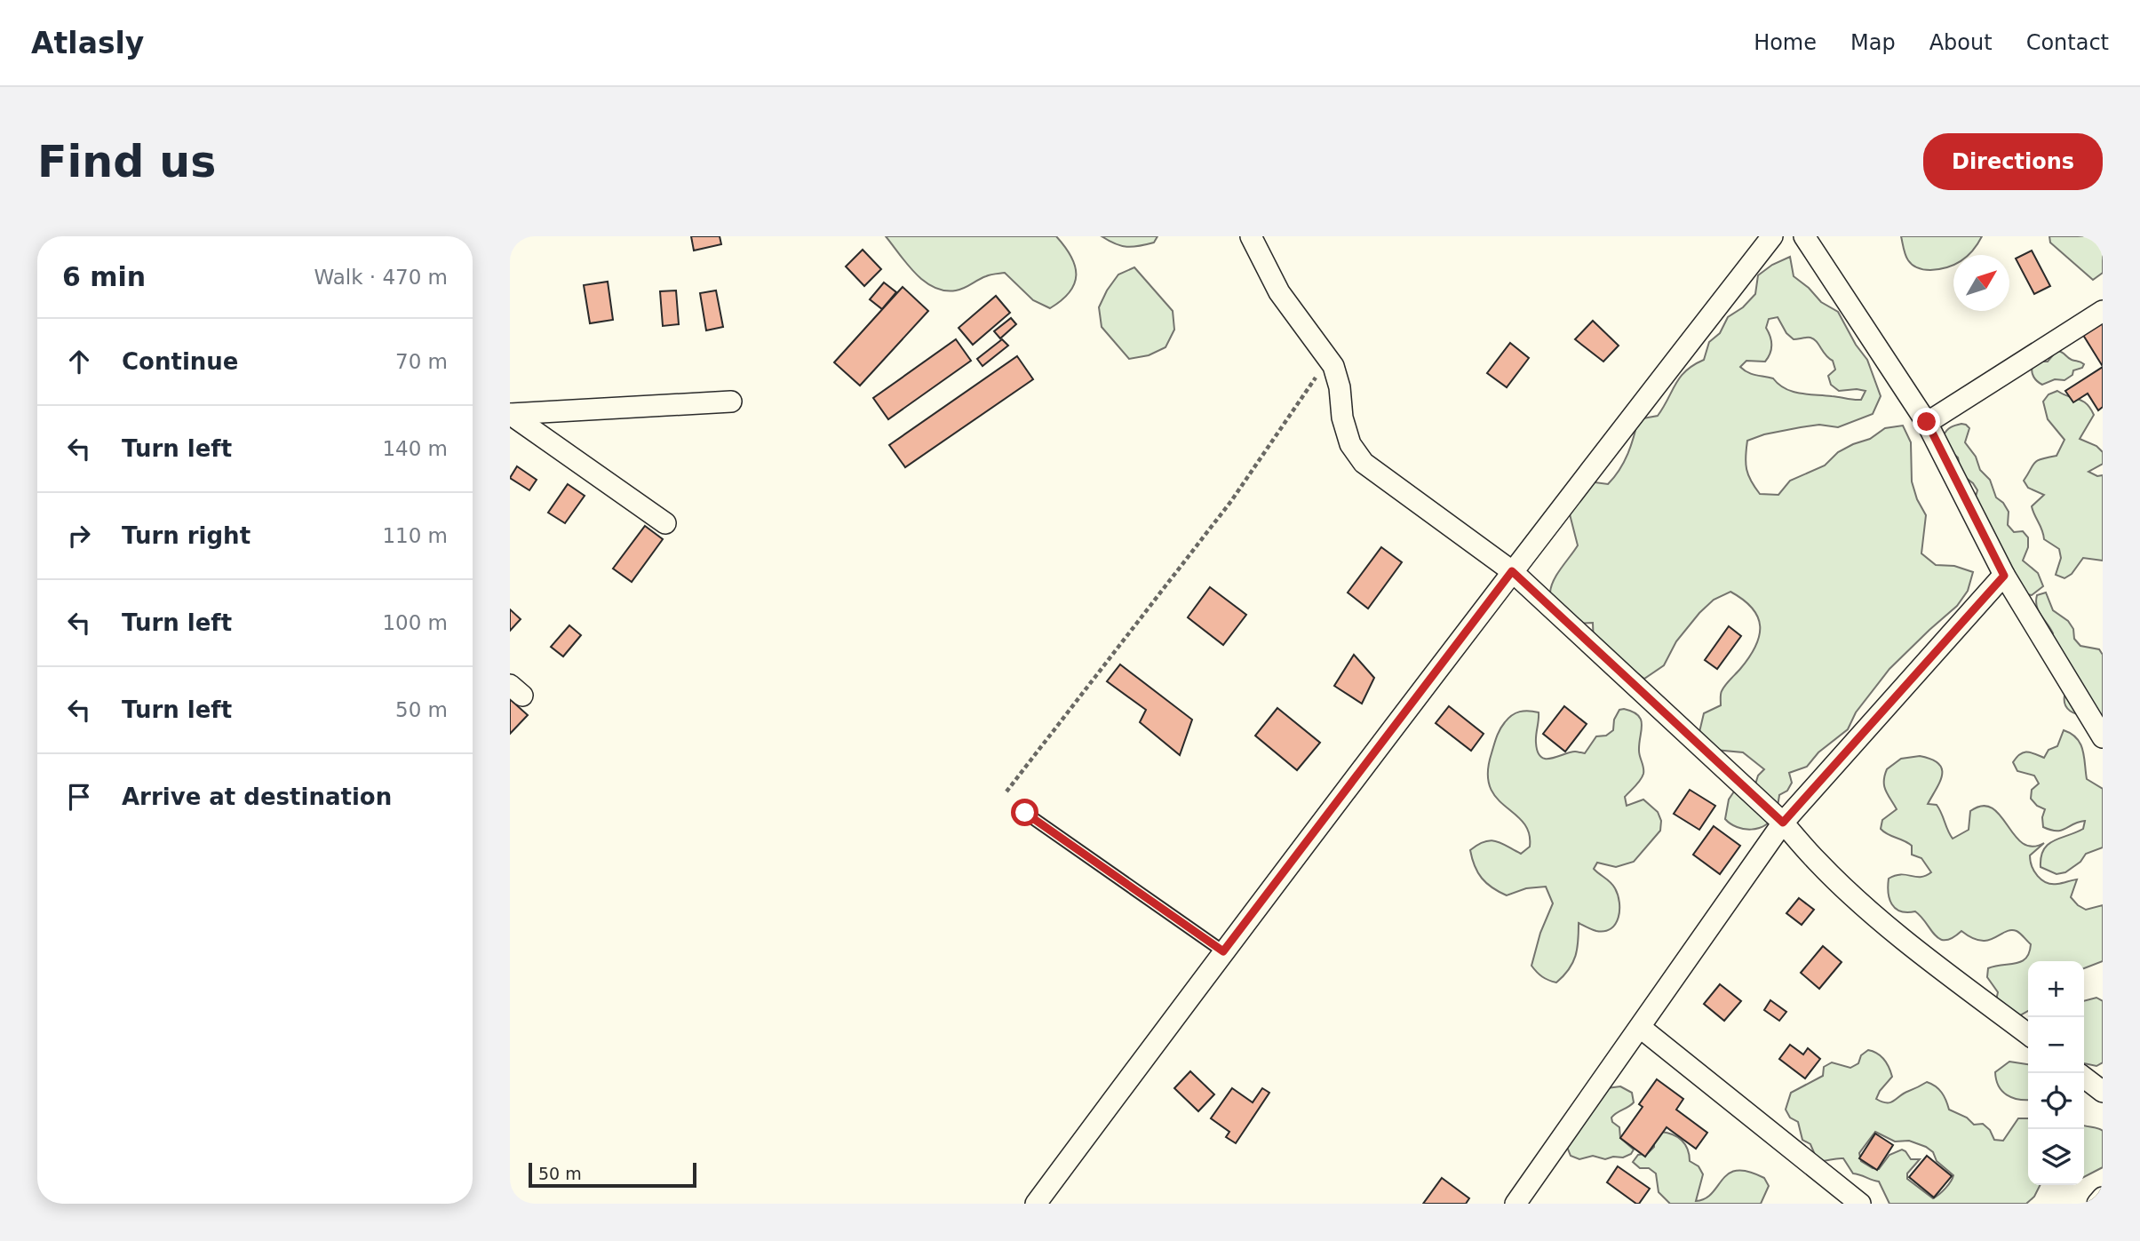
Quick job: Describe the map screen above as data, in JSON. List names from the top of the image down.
{
  "scale_bar": "50 m",
  "north": "top right",
  "page": {
    "header": "Atlasly",
    "nav": [
      "Home",
      "Map",
      "About",
      "Contact"
    ],
    "buttons": "Directions",
    "title": "Find us",
    "heading": ["6 min", "Walk · 470 m"],
    "list": [
      ["Continue", "70 m"],
      ["Turn left", "140 m"],
      ["Turn right", "110 m"],
      ["Turn left", "100 m"],
      ["Turn left", "50 m"],
      "Arrive at destination"
    ],
    "map_buttons": ["+", "−"],
    "scale": "50 m"
  }
}
